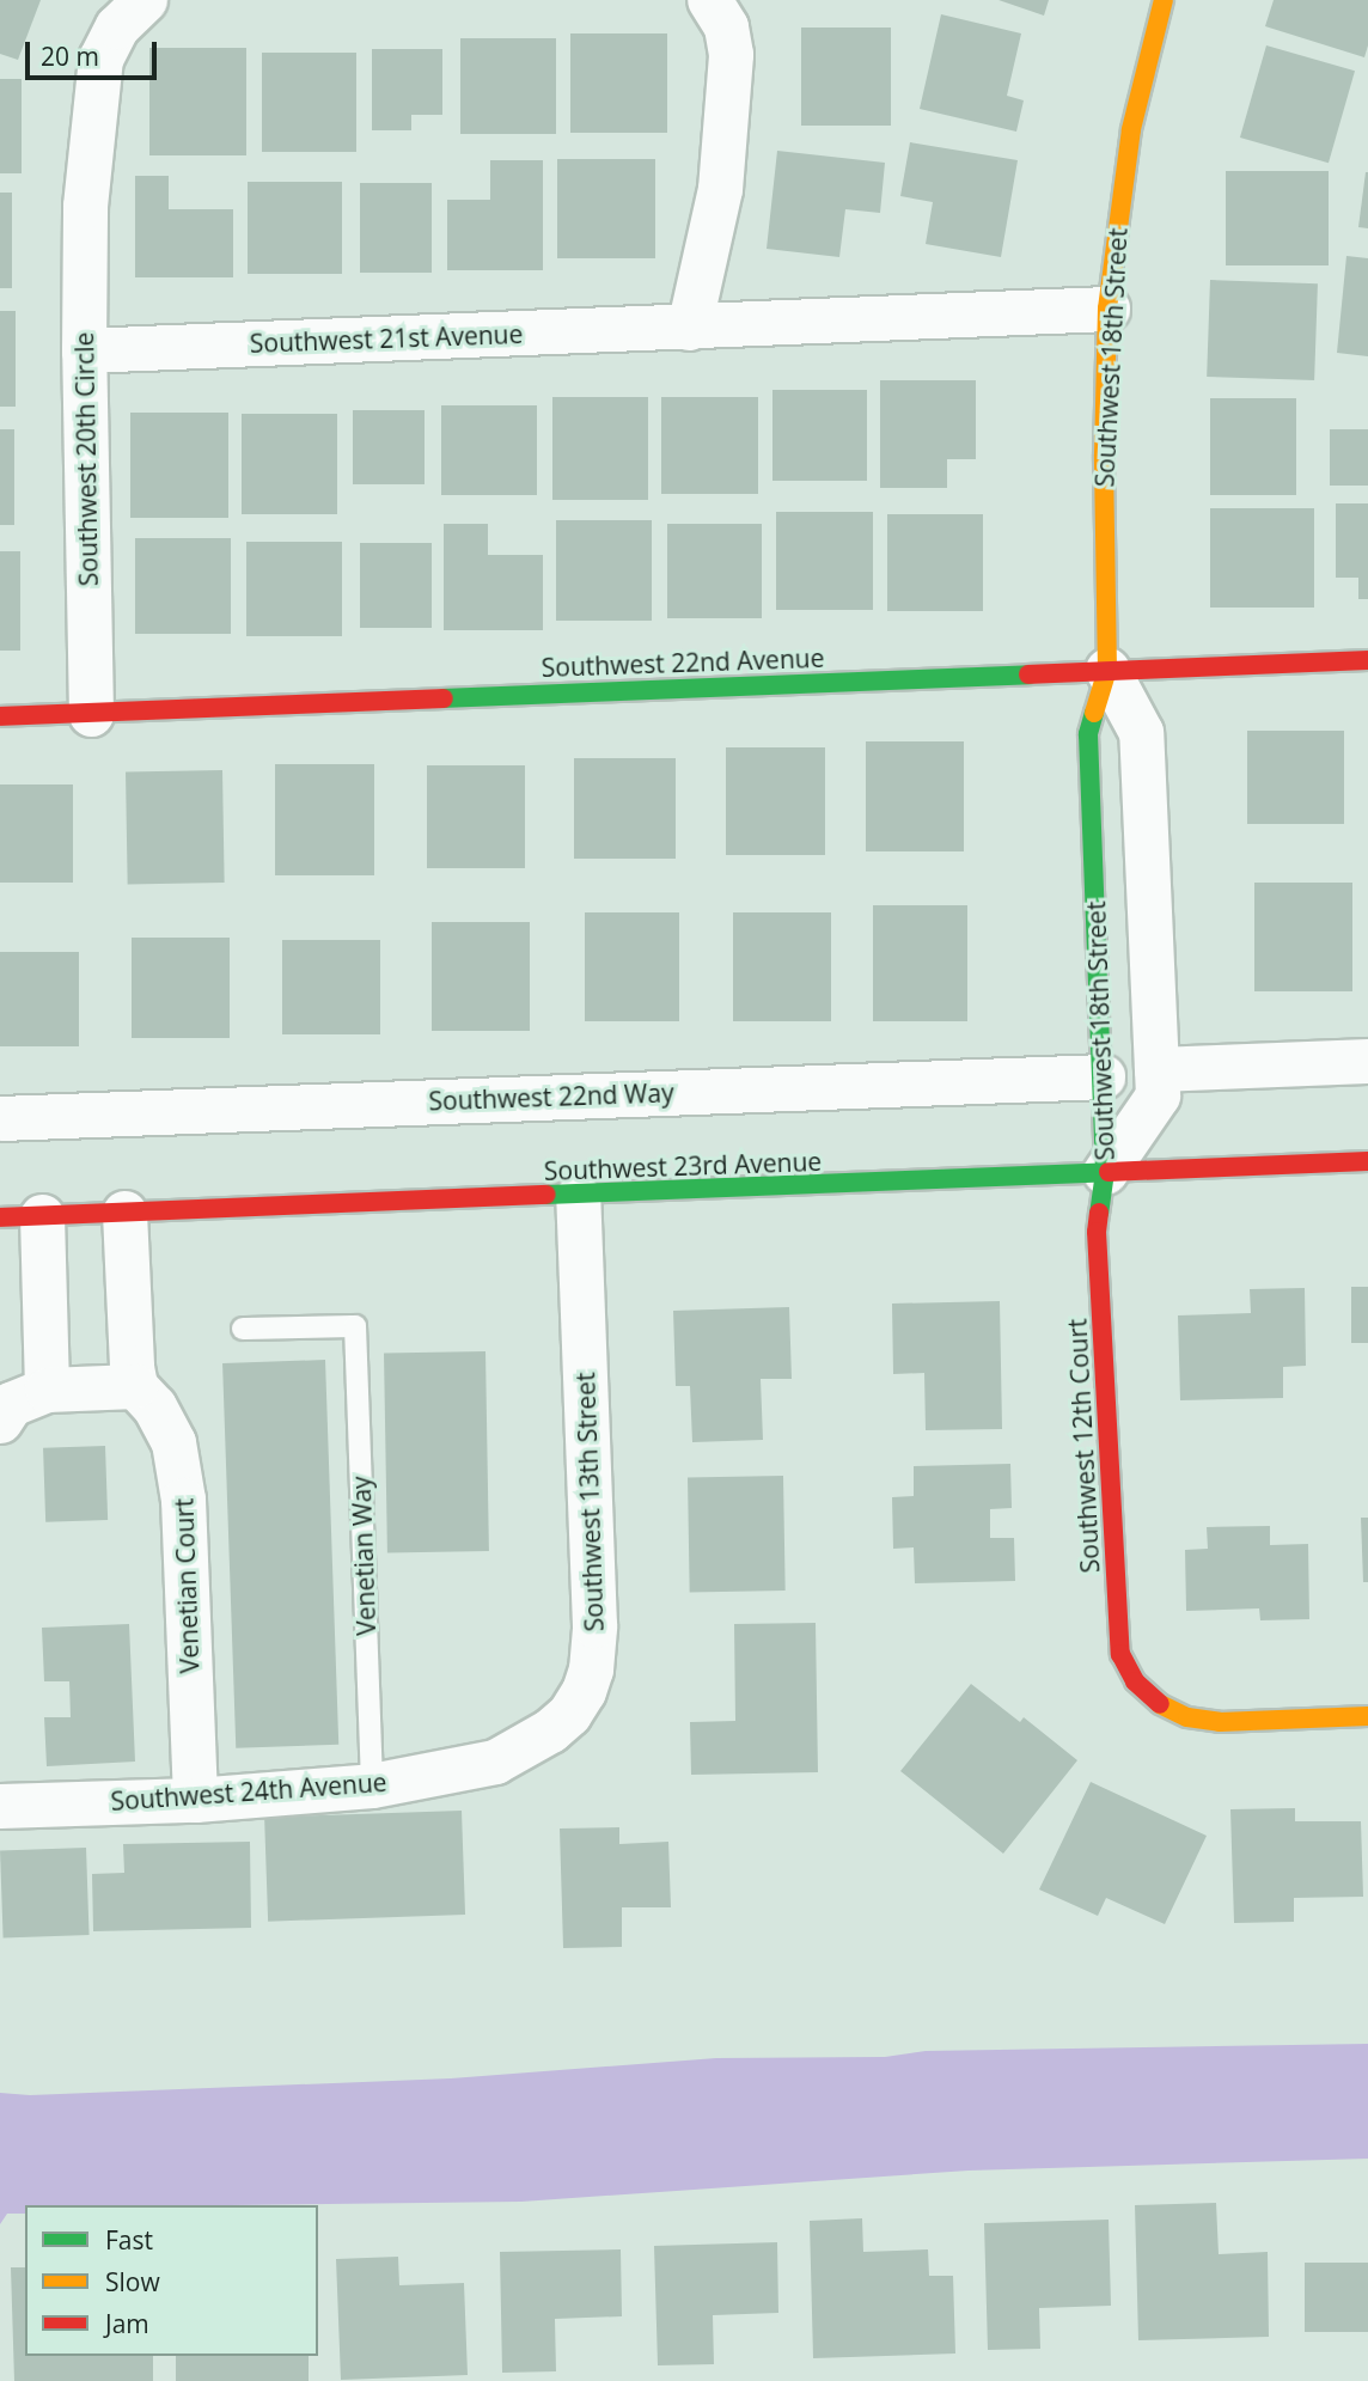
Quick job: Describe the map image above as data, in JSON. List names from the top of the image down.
{
  "streets": {
    "street": [
      "Southwest 21st Avenue",
      "Southwest 18th Street",
      "Southwest 20th Circle",
      "Southwest 22nd Avenue",
      "Southwest 22nd Way",
      "Southwest 23rd Avenue",
      "Southwest 12th Court",
      "Southwest 13th Street",
      "Venetian Court",
      "Southwest 24th Avenue"
    ],
    "lane": ["Venetian Way"]
  },
  "crossings": [
    ["Southwest 21st Avenue", "Southwest 18th Street"],
    ["Southwest 21st Avenue", "Southwest 20th Circle"],
    ["Southwest 18th Street", "Southwest 22nd Avenue"],
    ["Southwest 18th Street", "Southwest 22nd Way"],
    ["Southwest 18th Street", "Southwest 23rd Avenue"],
    ["Southwest 18th Street", "Southwest 12th Court"],
    ["Southwest 20th Circle", "Southwest 22nd Avenue"],
    ["Southwest 23rd Avenue", "Southwest 12th Court"],
    ["Southwest 23rd Avenue", "Southwest 13th Street"],
    ["Southwest 13th Street", "Southwest 24th Avenue"],
    ["Venetian Way", "Southwest 24th Avenue"],
    ["Venetian Court", "Southwest 24th Avenue"]
  ],
  "legend": ["Fast", "Slow", "Jam"],
  "scale_bar": "20 m"
}
